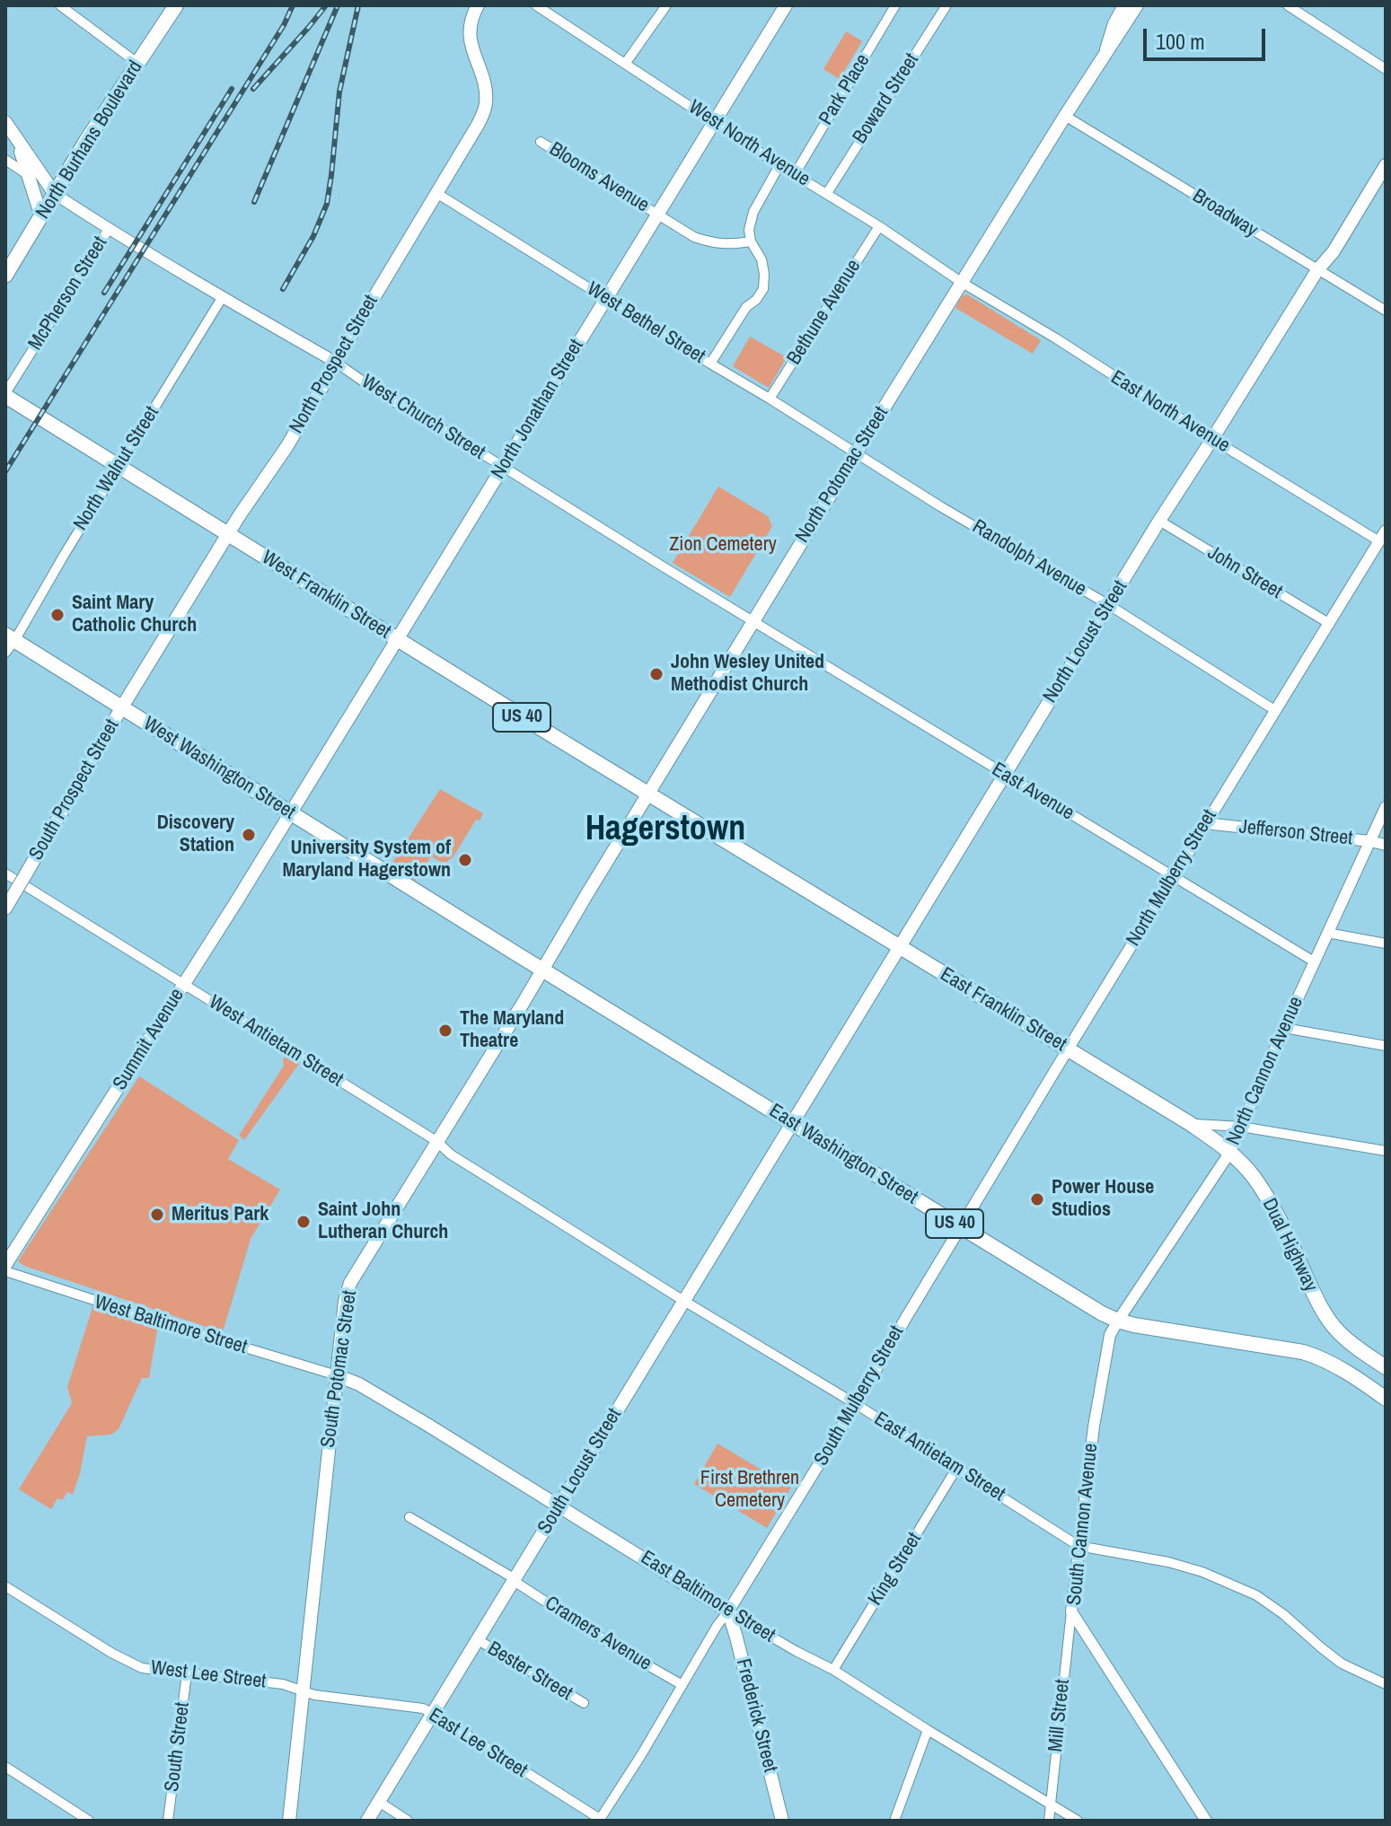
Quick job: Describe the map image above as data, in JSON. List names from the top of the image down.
{
  "streets": {
    "main road": [
      "North Burhans Boulevard",
      "North Prospect Street",
      "North Jonathan Street",
      "North Potomac Street",
      "West Franklin Street",
      "North Locust Street",
      "US 40",
      "West Washington Street",
      "South Prospect Street",
      "East Franklin Street",
      "Summit Avenue",
      "East Washington Street",
      "Dual Highway",
      "South Potomac Street",
      "South Locust Street",
      "East Baltimore Street",
      "Frederick Street"
    ],
    "street": [
      "Park Place",
      "Boward Street",
      "West North Avenue",
      "Blooms Avenue",
      "Broadway",
      "McPherson Street",
      "Bethune Avenue",
      "West Bethel Street",
      "East North Avenue",
      "West Church Street",
      "North Walnut Street",
      "Randolph Avenue",
      "John Street",
      "East Avenue",
      "Jefferson Street",
      "North Mulberry Street",
      "West Antietam Street",
      "North Cannon Avenue",
      "West Baltimore Street",
      "South Mulberry Street",
      "East Antietam Street",
      "South Cannon Avenue",
      "King Street",
      "Cramers Avenue",
      "Bester Street",
      "West Lee Street",
      "Mill Street",
      "East Lee Street",
      "South Street"
    ]
  },
  "crossings": [
    ["Park Place", "West North Avenue"],
    ["Boward Street", "West North Avenue"],
    ["North Burhans Boulevard", "West Church Street"],
    ["West North Avenue", "Bethune Avenue"],
    ["West North Avenue", "North Jonathan Street"],
    ["West North Avenue", "East North Avenue"],
    ["West North Avenue", "North Potomac Street"],
    ["Blooms Avenue", "North Jonathan Street"],
    ["Broadway", "North Potomac Street"],
    ["Broadway", "North Locust Street"],
    ["McPherson Street", "West Church Street"],
    ["McPherson Street", "West Franklin Street"],
    ["Bethune Avenue", "West Bethel Street"],
    ["West Bethel Street", "North Prospect Street"],
    ["West Bethel Street", "North Jonathan Street"],
    ["West Bethel Street", "North Potomac Street"],
    ["West Bethel Street", "Randolph Avenue"],
    ["North Prospect Street", "West Church Street"],
    ["North Prospect Street", "West Franklin Street"],
    ["North Prospect Street", "West Washington Street"],
    ["North Prospect Street", "South Prospect Street"],
    ["North Jonathan Street", "West Church Street"],
    ["North Jonathan Street", "West Franklin Street"],
    ["North Jonathan Street", "West Washington Street"],
    ["North Jonathan Street", "Summit Avenue"],
    ["East North Avenue", "North Potomac Street"],
    ["East North Avenue", "North Locust Street"],
    ["East North Avenue", "North Mulberry Street"],
    ["West Church Street", "North Walnut Street"],
    ["West Church Street", "North Potomac Street"],
    ["West Church Street", "East Avenue"],
    ["North Walnut Street", "West Franklin Street"],
    ["North Walnut Street", "West Washington Street"],
    ["North Potomac Street", "Randolph Avenue"],
    ["North Potomac Street", "West Franklin Street"],
    ["North Potomac Street", "West Washington Street"],
    ["North Potomac Street", "East Avenue"],
    ["North Potomac Street", "East Franklin Street"],
    ["North Potomac Street", "East Washington Street"],
    ["North Potomac Street", "South Potomac Street"],
    ["Randolph Avenue", "North Locust Street"],
    ["Randolph Avenue", "North Mulberry Street"],
    ["John Street", "North Locust Street"],
    ["John Street", "North Mulberry Street"],
    ["West Franklin Street", "East Franklin Street"],
    ["North Locust Street", "East Avenue"],
    ["North Locust Street", "East Franklin Street"],
    ["North Locust Street", "East Washington Street"],
    ["North Locust Street", "South Locust Street"],
    ["West Washington Street", "South Prospect Street"],
    ["West Washington Street", "Summit Avenue"],
    ["West Washington Street", "East Washington Street"],
    ["West Washington Street", "South Potomac Street"],
    ["East Avenue", "North Mulberry Street"],
    ["East Avenue", "North Cannon Avenue"],
    ["Jefferson Street", "North Mulberry Street"],
    ["Jefferson Street", "North Cannon Avenue"],
    ["North Mulberry Street", "East Franklin Street"],
    ["North Mulberry Street", "East Washington Street"],
    ["North Mulberry Street", "South Mulberry Street"],
    ["East Franklin Street", "North Cannon Avenue"],
    ["East Franklin Street", "Dual Highway"],
    ["Summit Avenue", "West Antietam Street"],
    ["West Antietam Street", "South Potomac Street"],
    ["West Antietam Street", "East Antietam Street"],
    ["North Cannon Avenue", "East Washington Street"],
    ["North Cannon Avenue", "Dual Highway"],
    ["North Cannon Avenue", "South Cannon Avenue"],
    ["East Washington Street", "South Potomac Street"],
    ["East Washington Street", "South Mulberry Street"],
    ["East Washington Street", "South Locust Street"],
    ["East Washington Street", "South Cannon Avenue"],
    ["West Baltimore Street", "South Potomac Street"],
    ["West Baltimore Street", "East Baltimore Street"],
    ["South Potomac Street", "East Antietam Street"],
    ["South Potomac Street", "East Baltimore Street"],
    ["South Potomac Street", "West Lee Street"],
    ["South Potomac Street", "East Lee Street"],
    ["South Mulberry Street", "East Antietam Street"],
    ["South Mulberry Street", "East Baltimore Street"],
    ["South Mulberry Street", "Cramers Avenue"],
    ["South Mulberry Street", "Frederick Street"],
    ["South Mulberry Street", "East Lee Street"],
    ["East Antietam Street", "South Locust Street"],
    ["East Antietam Street", "South Cannon Avenue"],
    ["East Antietam Street", "King Street"],
    ["South Locust Street", "East Baltimore Street"],
    ["South Locust Street", "Cramers Avenue"],
    ["South Locust Street", "Bester Street"],
    ["South Locust Street", "East Lee Street"],
    ["South Cannon Avenue", "Mill Street"],
    ["King Street", "East Baltimore Street"],
    ["East Baltimore Street", "Frederick Street"],
    ["East Baltimore Street", "Mill Street"],
    ["West Lee Street", "East Lee Street"],
    ["West Lee Street", "South Street"]
  ],
  "districts": ["Hagerstown"],
  "parks": ["Zion Cemetery", "First Brethren Cemetery"],
  "places": [
    "Saint Mary Catholic Church",
    "John Wesley United Methodist Church",
    "Discovery Station",
    "University System of Maryland Hagerstown",
    "The Maryland Theatre",
    "Power House Studios",
    "Meritus Park",
    "Saint John Lutheran Church"
  ],
  "scale_bar": "100 m"
}
